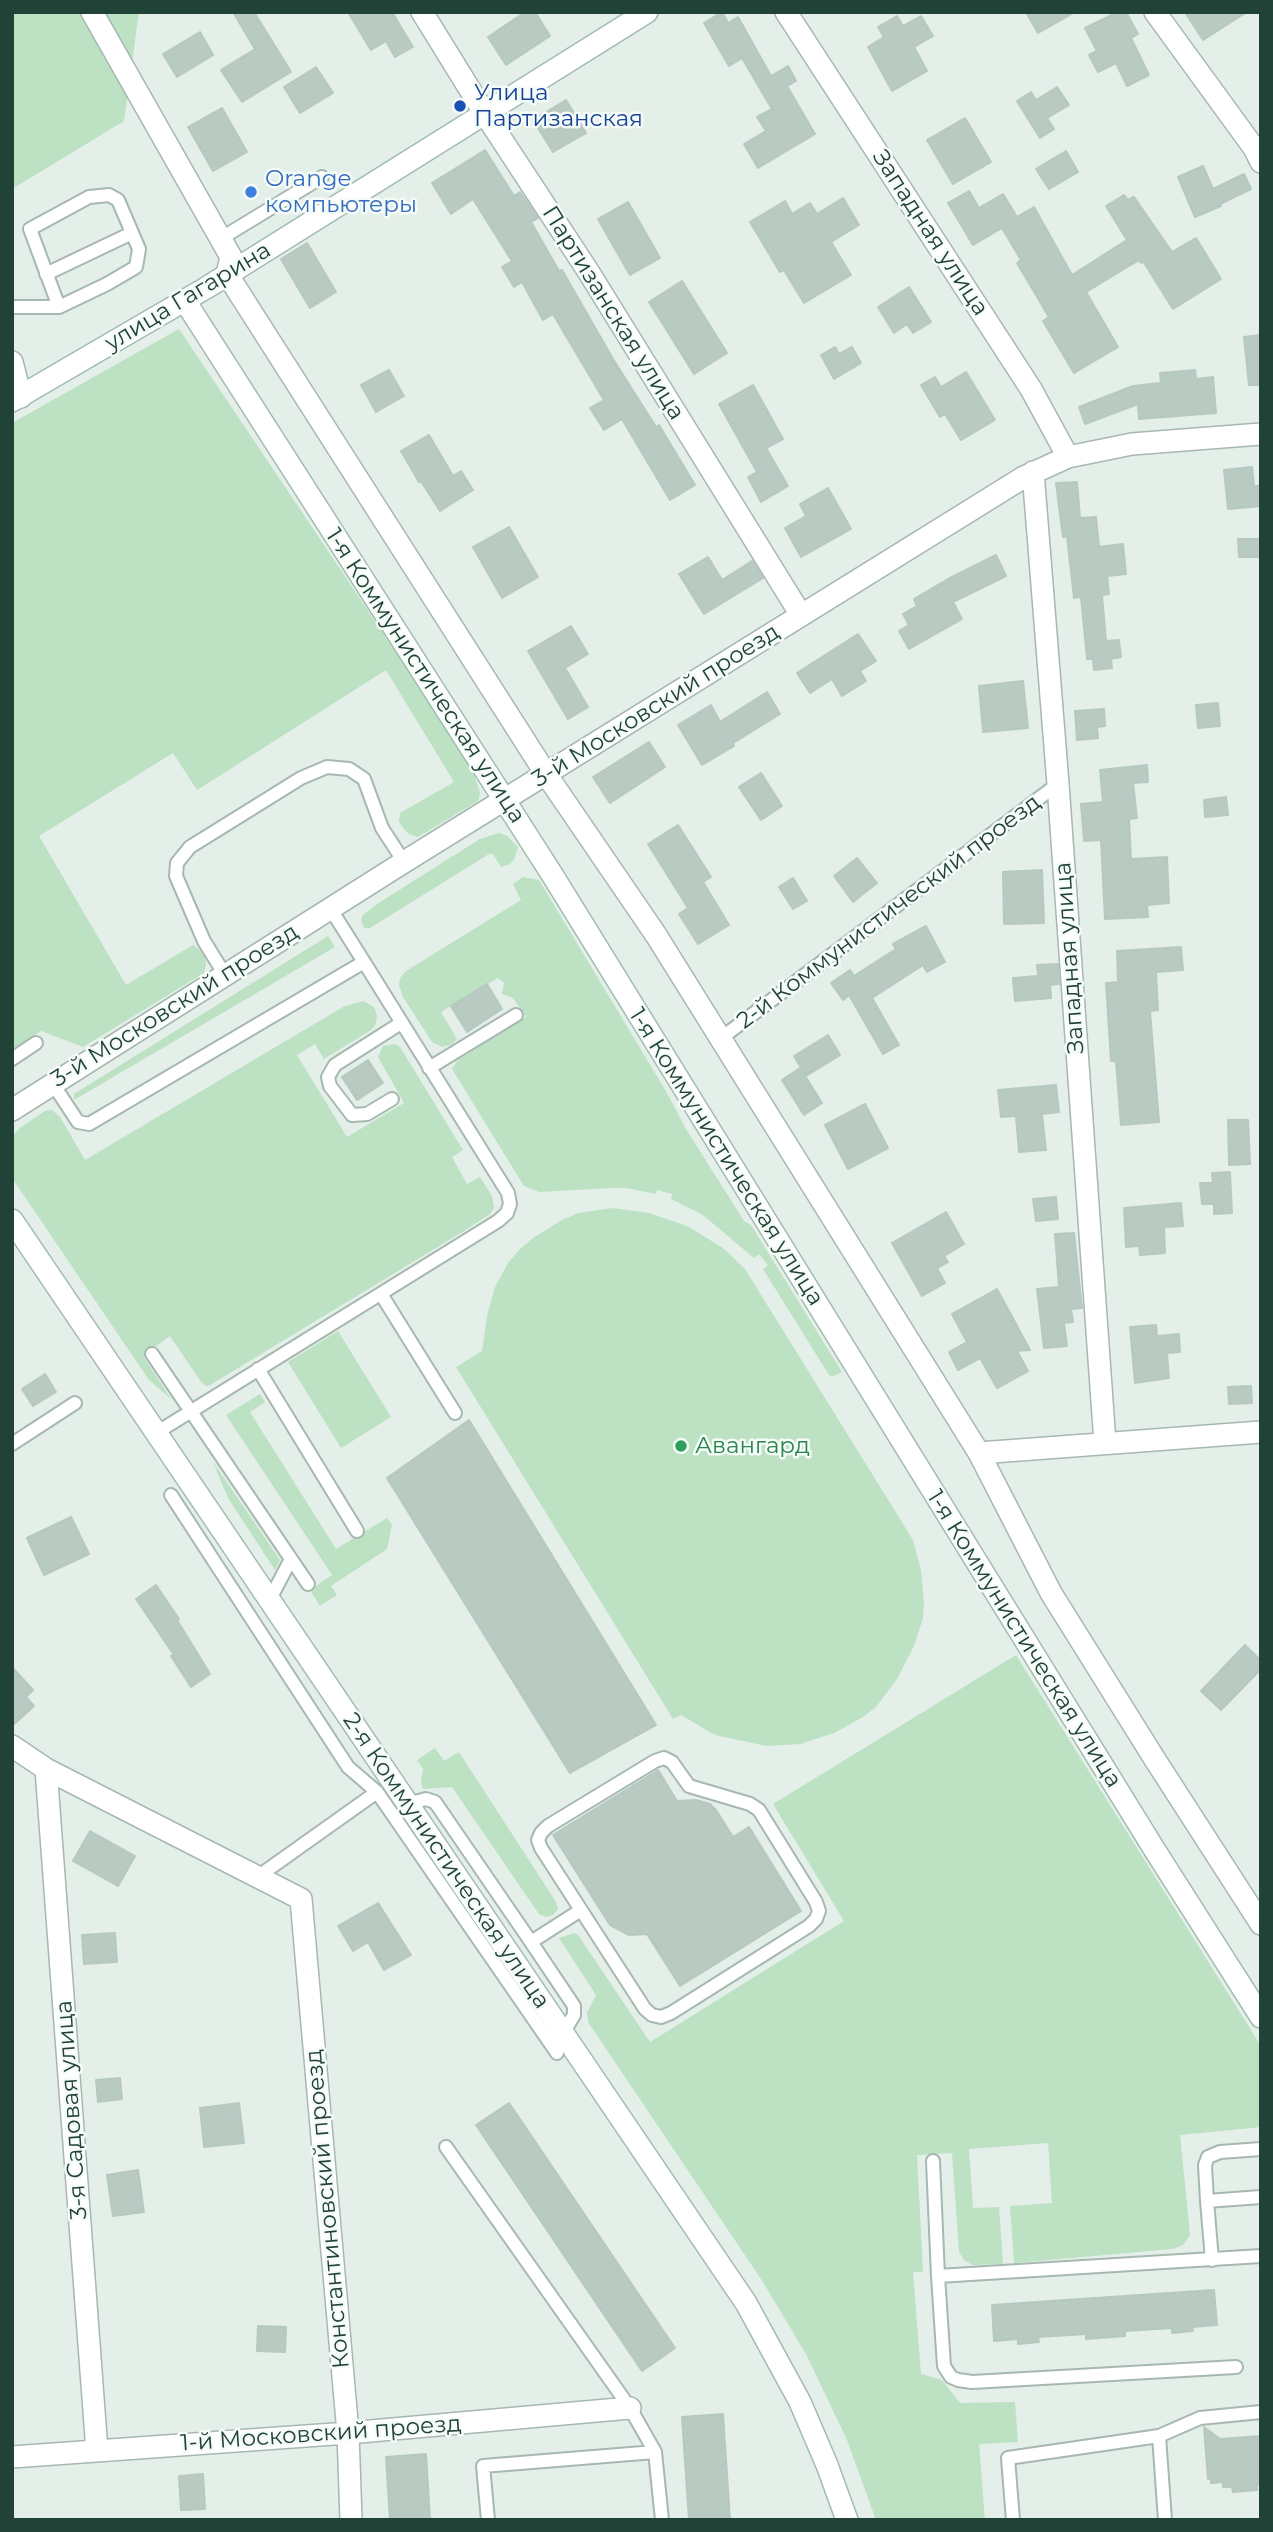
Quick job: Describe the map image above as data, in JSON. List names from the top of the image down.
{
  "streets": {
    "street": [
      "Западная улица",
      "улица Гагарина",
      "Партизанская улица",
      "1-я Коммунистическая улица",
      "3-й Московский проезд",
      "2-я Коммунистическая улица",
      "3-я Садовая улица",
      "Константиновский проезд",
      "1-й Московский проезд"
    ],
    "lane": ["2-й Коммунистический проезд"]
  },
  "crossings": [
    ["Западная улица", "3-й Московский проезд"],
    ["Западная улица", "2-й Коммунистический проезд"],
    ["улица Гагарина", "Партизанская улица"],
    ["улица Гагарина", "1-я Коммунистическая улица"],
    ["Партизанская улица", "3-й Московский проезд"],
    ["1-я Коммунистическая улица", "3-й Московский проезд"],
    ["3-я Садовая улица", "1-й Московский проезд"],
    ["Константиновский проезд", "1-й Московский проезд"]
  ],
  "places": ["Улица Партизанская", "Orange компьютеры", "Авангард"]
}
